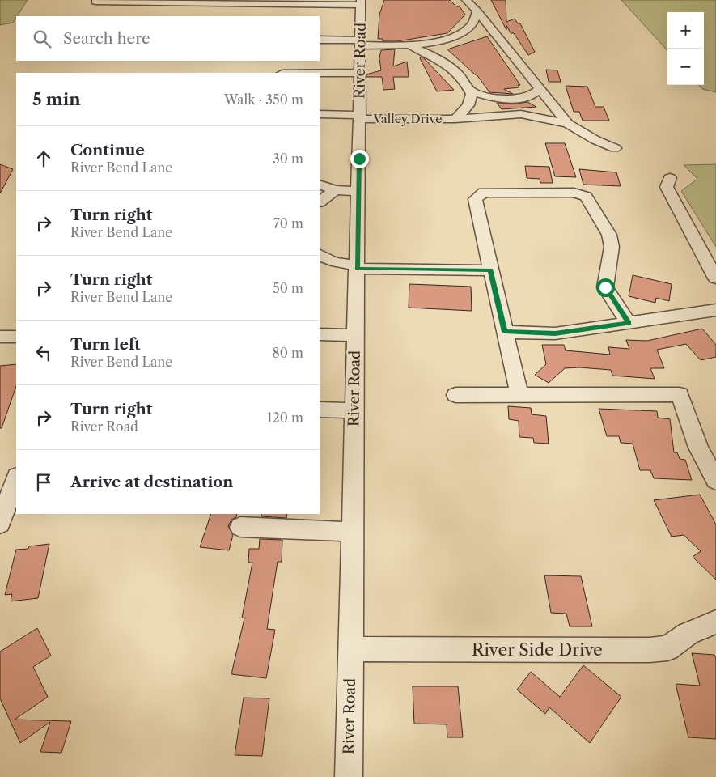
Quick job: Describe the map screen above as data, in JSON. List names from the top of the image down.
{
  "streets": {
    "street": ["River Road", "Valley Drive", "River Side Drive"]
  },
  "crossings": [
    ["River Road", "Valley Drive"],
    ["River Road", "River Side Drive"]
  ],
  "page": {
    "map_buttons": ["+", "−"],
    "search": "Search here",
    "heading": ["5 min", "Walk · 350 m"],
    "list": [
      ["Continue", "River Bend Lane", "30 m"],
      ["Turn right", "River Bend Lane", "70 m"],
      ["Turn right", "River Bend Lane", "50 m"],
      ["Turn left", "River Bend Lane", "80 m"],
      ["Turn right", "River Road", "120 m"],
      "Arrive at destination"
    ]
  }
}
